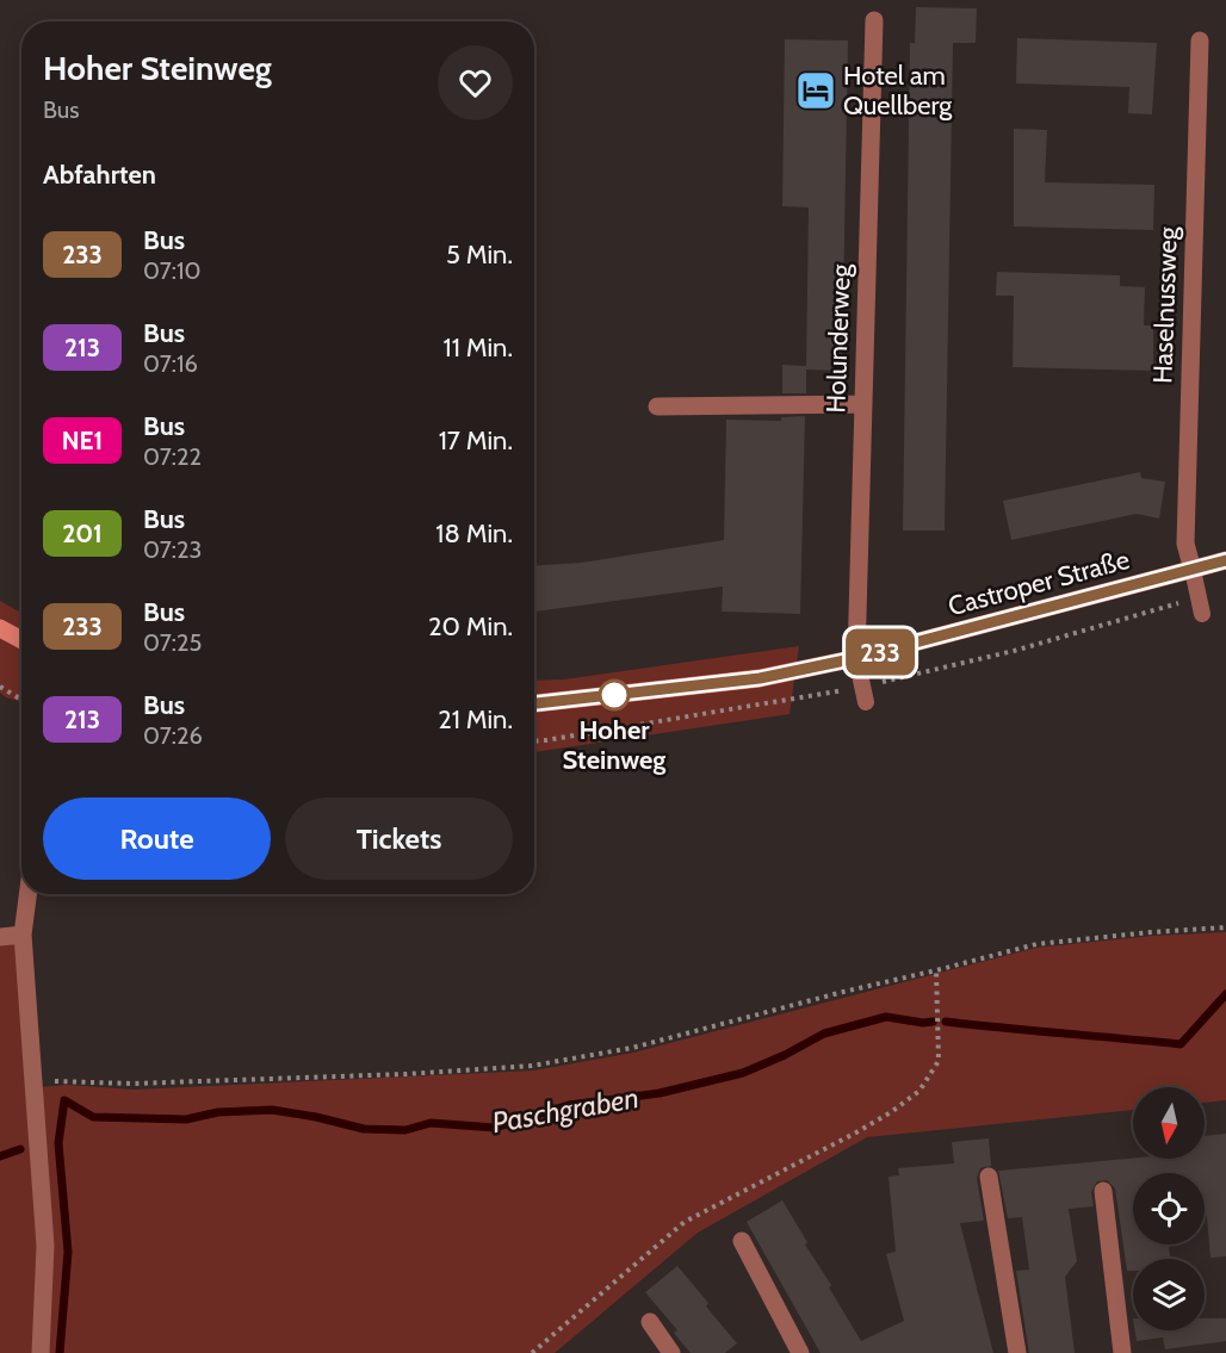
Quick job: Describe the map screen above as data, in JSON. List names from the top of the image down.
{
  "streets": {
    "main road": ["Castroper Straße"],
    "street": ["Haselnussweg", "Holunderweg"]
  },
  "crossings": [
    ["Haselnussweg", "Castroper Straße"],
    ["Holunderweg", "Castroper Straße"]
  ],
  "water": ["Paschgraben"],
  "places": {
    "hotel": ["Hotel am Quellberg"],
    "other": ["Hoher Steinweg"]
  },
  "lines": ["bus line 233"],
  "north": "bottom",
  "page": {
    "on_map": "233",
    "heading": [
      ["Hoher Steinweg", "Bus"],
      "Abfahrten"
    ],
    "list": [
      {
        "mark": "233",
        "name": "Bus",
        "note": "07:10",
        "value": "5 Min."
      },
      {
        "mark": "213",
        "name": "Bus",
        "note": "07:16",
        "value": "11 Min."
      },
      {
        "mark": "NE1",
        "name": "Bus",
        "note": "07:22",
        "value": "17 Min."
      },
      {
        "mark": "201",
        "name": "Bus",
        "note": "07:23",
        "value": "18 Min."
      },
      {
        "mark": "233",
        "name": "Bus",
        "note": "07:25",
        "value": "20 Min."
      },
      {
        "mark": "213",
        "name": "Bus",
        "note": "07:26",
        "value": "21 Min."
      }
    ],
    "buttons": ["Route", "Tickets"]
  }
}
